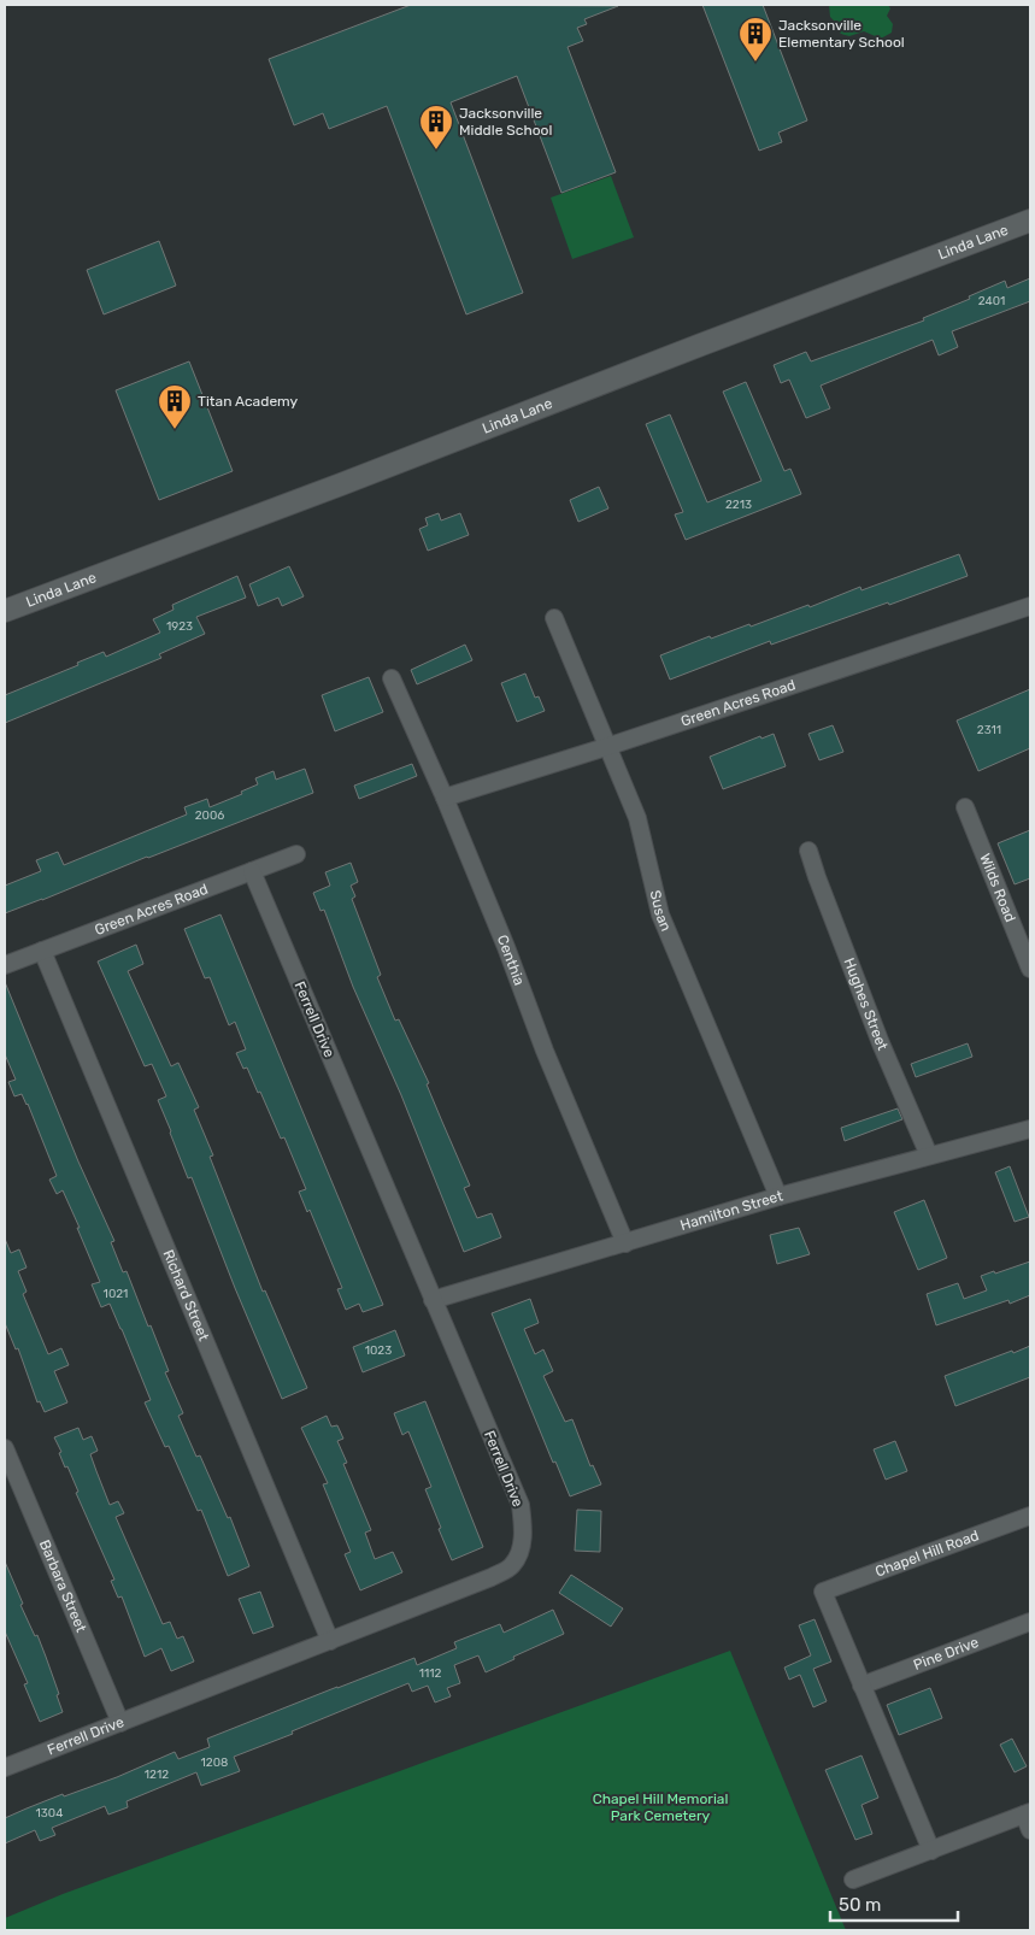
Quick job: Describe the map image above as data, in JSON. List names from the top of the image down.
{
  "streets": {
    "street": [
      "Linda Lane",
      "Green Acres Road",
      "Wilds Road",
      "Susan",
      "Centhia",
      "Hughes Street",
      "Ferrell Drive",
      "Hamilton Street",
      "Richard Street",
      "Chapel Hill Road",
      "Barbara Street",
      "Pine Drive"
    ]
  },
  "crossings": [
    ["Green Acres Road", "Susan"],
    ["Green Acres Road", "Centhia"],
    ["Green Acres Road", "Ferrell Drive"],
    ["Green Acres Road", "Richard Street"],
    ["Susan", "Hamilton Street"],
    ["Centhia", "Hamilton Street"],
    ["Hughes Street", "Hamilton Street"],
    ["Ferrell Drive", "Hamilton Street"],
    ["Ferrell Drive", "Richard Street"],
    ["Ferrell Drive", "Barbara Street"],
    ["Chapel Hill Road", "Pine Drive"]
  ],
  "parks": ["Chapel Hill Memorial Park Cemetery"],
  "places": {
    "building": ["Jacksonville Elementary School", "Jacksonville Middle School", "Titan Academy"]
  },
  "house_numbers": [
    "2401",
    "2213",
    "1923",
    "2311",
    "2006",
    "1021",
    "1023",
    "1112",
    "1208",
    "1212",
    "1304"
  ],
  "scale_bar": "50 m"
}
